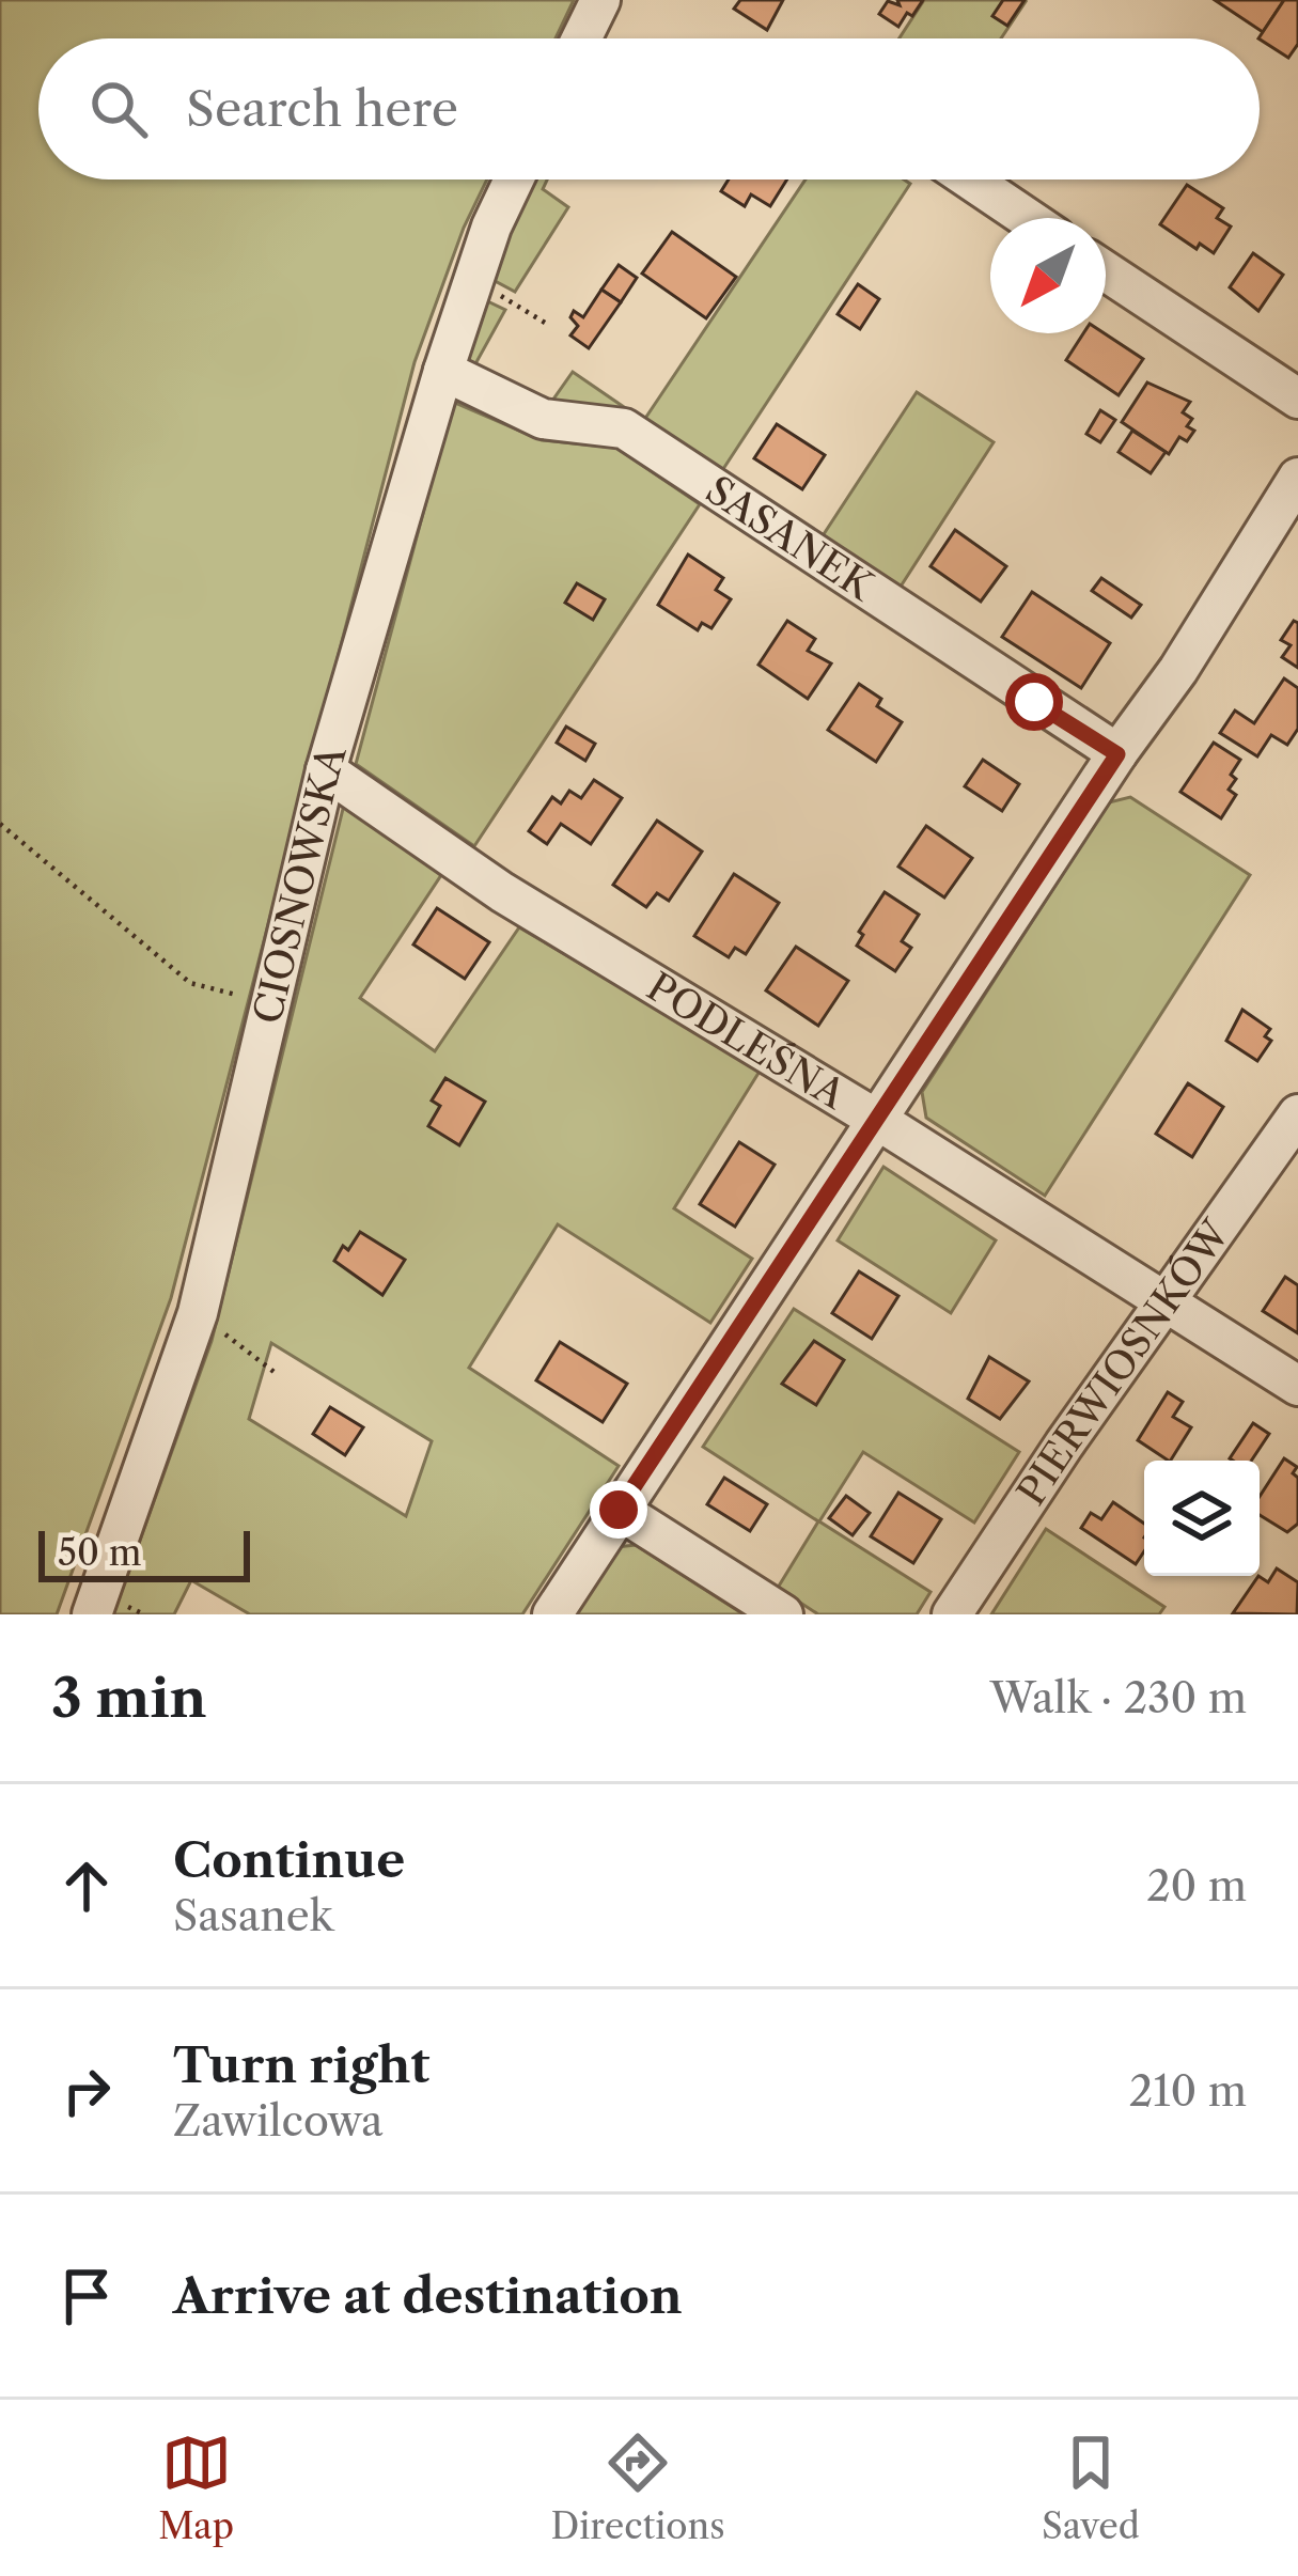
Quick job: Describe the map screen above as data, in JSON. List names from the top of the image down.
{
  "streets": {
    "street": [
      "SASANEK",
      "CIOSNOWSKA",
      "PODLEŚNA",
      "PIERWIOSNKÓW"
    ]
  },
  "crossings": [
    ["SASANEK", "CIOSNOWSKA"],
    ["CIOSNOWSKA", "PODLEŚNA"],
    ["PODLEŚNA", "PIERWIOSNKÓW"]
  ],
  "scale_bar": "50 m",
  "north": "bottom left",
  "page": {
    "search": "Search here",
    "scale": "50 m",
    "heading": ["3 min", "Walk · 230 m"],
    "list": [
      ["Continue", "Sasanek", "20 m"],
      ["Turn right", "Zawilcowa", "210 m"],
      "Arrive at destination"
    ],
    "nav": ["Map", "Directions", "Saved"]
  }
}
